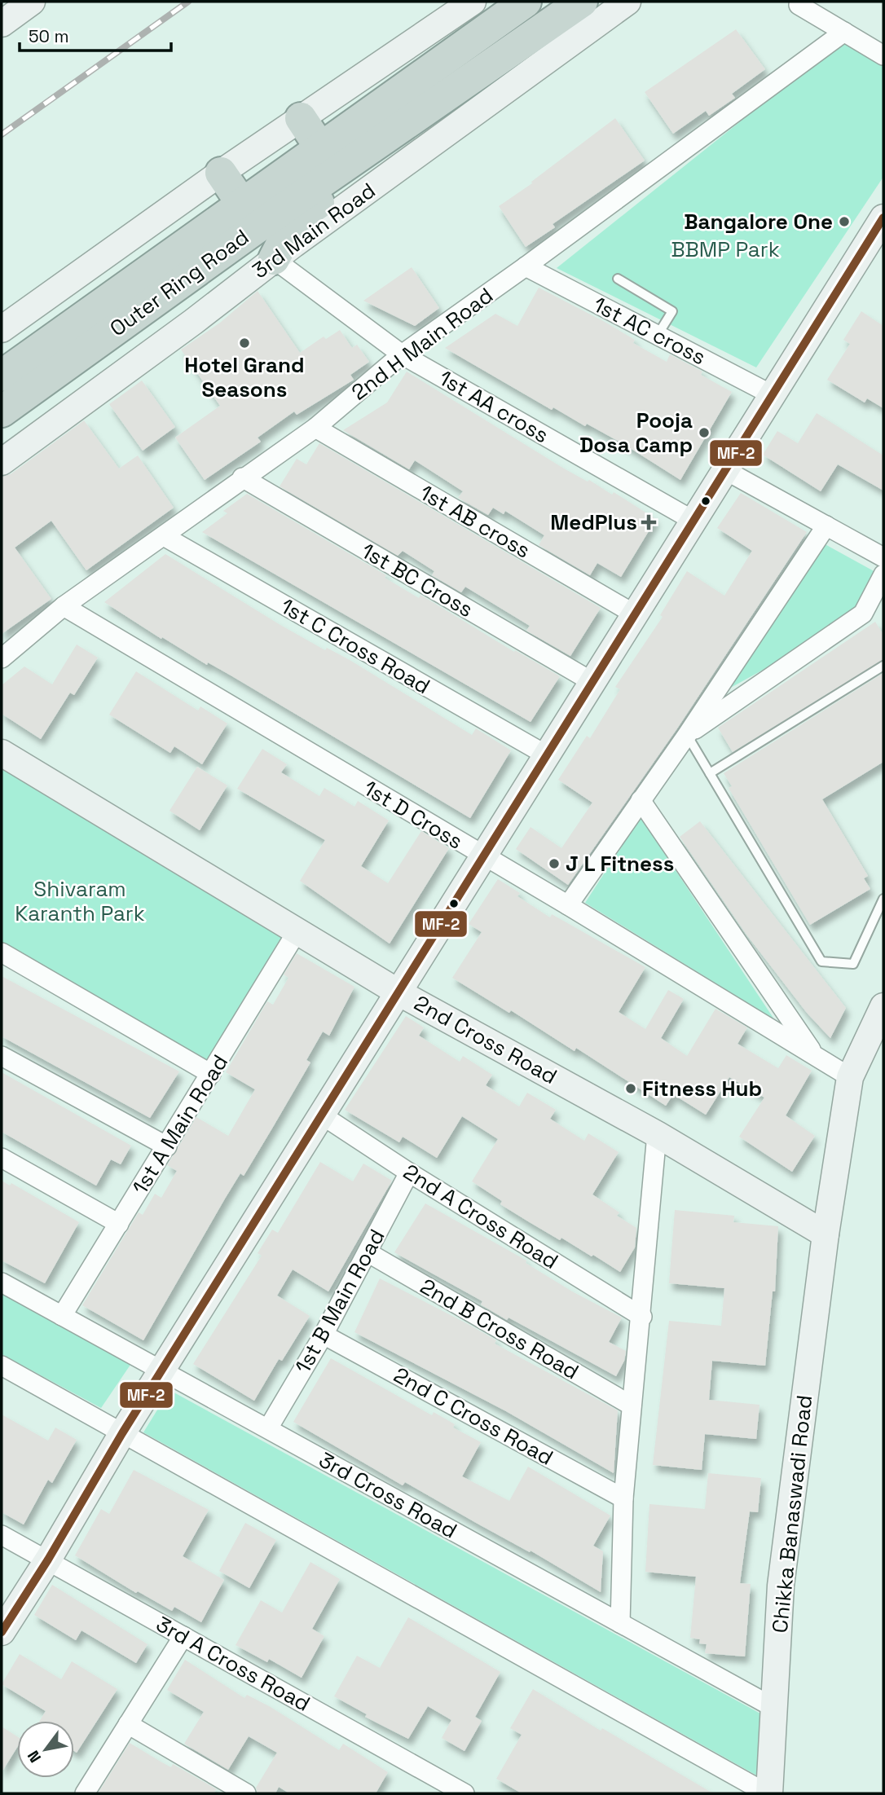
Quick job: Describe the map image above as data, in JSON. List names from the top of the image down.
{
  "streets": {
    "highway": ["Outer Ring Road"],
    "main road": ["3rd Main Road", "2nd Cross Road", "Chikka Banaswadi Road"],
    "street": [
      "1st AC cross",
      "2nd H Main Road",
      "1st AA cross",
      "1st AB cross",
      "1st BC Cross",
      "1st C Cross Road",
      "1st D Cross",
      "1st A Main Road",
      "2nd A Cross Road",
      "1st B Main Road",
      "2nd B Cross Road",
      "2nd C Cross Road",
      "3rd Cross Road",
      "3rd A Cross Road"
    ]
  },
  "crossings": [
    ["3rd Main Road", "1st AA cross"],
    ["1st AC cross", "2nd H Main Road"],
    ["2nd H Main Road", "1st AA cross"],
    ["2nd H Main Road", "1st AB cross"],
    ["2nd H Main Road", "1st BC Cross"],
    ["2nd H Main Road", "1st C Cross Road"],
    ["2nd H Main Road", "1st D Cross"],
    ["1st D Cross", "Chikka Banaswadi Road"],
    ["2nd Cross Road", "1st A Main Road"],
    ["2nd Cross Road", "Chikka Banaswadi Road"],
    ["1st A Main Road", "3rd Cross Road"],
    ["2nd A Cross Road", "1st B Main Road"],
    ["1st B Main Road", "2nd B Cross Road"],
    ["1st B Main Road", "2nd C Cross Road"],
    ["1st B Main Road", "3rd Cross Road"],
    ["3rd Cross Road", "Chikka Banaswadi Road"]
  ],
  "parks": ["BBMP Park", "Shivaram Karanth Park"],
  "places": {
    "other": [
      "Bangalore One",
      "Hotel Grand Seasons",
      "Pooja Dosa Camp",
      "J L Fitness",
      "Fitness Hub"
    ],
    "health": ["MedPlus"]
  },
  "lines": ["transit line MF-2"],
  "scale_bar": "50 m",
  "north": "bottom left"
}
